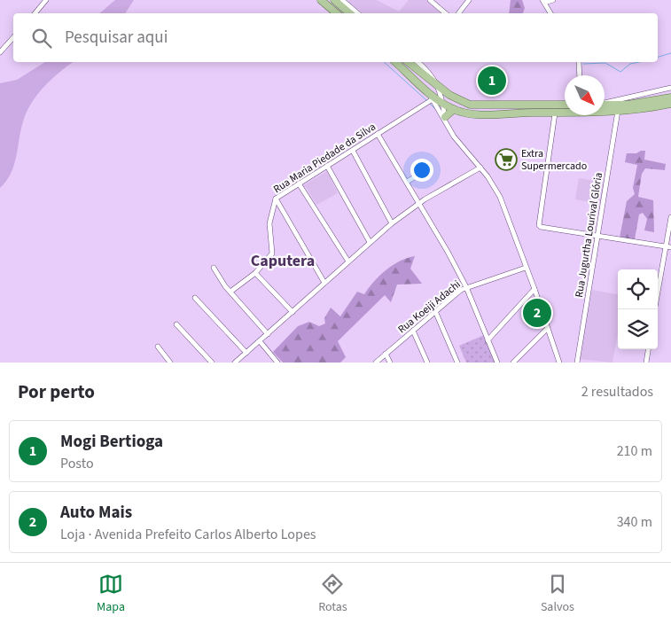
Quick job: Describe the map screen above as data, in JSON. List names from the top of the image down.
{
  "streets": {
    "street": ["Rua Maria Piedade da Silva", "Rua Jugurtha Lourival Glória", "Rua Koeiji Adachi"]
  },
  "districts": ["Caputera"],
  "places": {
    "supermarket": ["Extra Supermercado"]
  },
  "north": "bottom right",
  "page": {
    "search": "Pesquisar aqui",
    "pins": ["1", "2"],
    "heading": ["Por perto", "2 resultados"],
    "list": [
      {
        "mark": "1",
        "name": "Mogi Bertioga",
        "note": "Posto",
        "value": "210 m"
      },
      {
        "mark": "2",
        "name": "Auto Mais",
        "note": "Loja · Avenida Prefeito Carlos Alberto Lopes",
        "value": "340 m"
      }
    ],
    "nav": ["Mapa", "Rotas", "Salvos"]
  }
}
